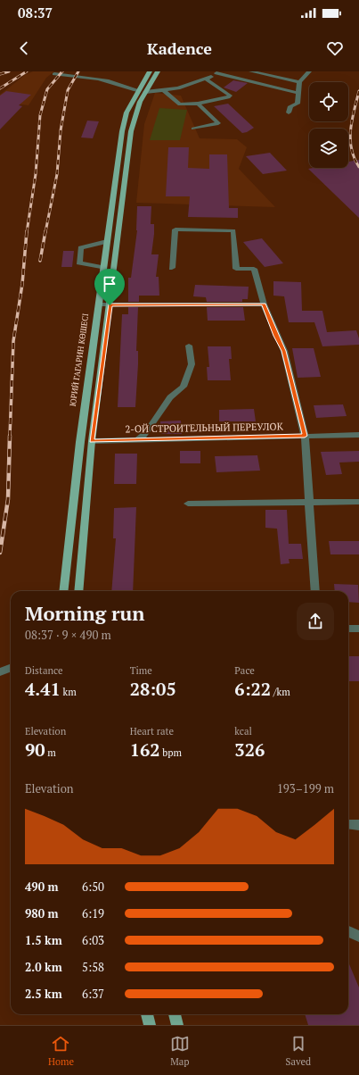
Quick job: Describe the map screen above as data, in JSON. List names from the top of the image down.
{
  "streets": {
    "main road": ["ЮРИЙ ГАГАРИН КӨШЕСІ"],
    "street": ["2-ОЙ СТРОИТЕЛЬНЫЙ ПЕРЕУЛОК"]
  },
  "crossings": [
    ["ЮРИЙ ГАГАРИН КӨШЕСІ", "2-ОЙ СТРОИТЕЛЬНЫЙ ПЕРЕУЛОК"]
  ],
  "page": {
    "status": "08:37",
    "header": "Kadence",
    "heading": ["Morning run", "08:37 · 9 × 490 m"],
    "stats": [
      ["Distance", "4.41 km"],
      ["Time", "28:05"],
      ["Pace", "6:22 /km"],
      ["Elevation", "90 m"],
      ["Heart rate", "162 bpm"],
      ["kcal", "326"]
    ],
    "chart": ["Elevation", "193–199 m"],
    "list": [
      {
        "name": "490 m",
        "note": "6:50"
      },
      {
        "name": "980 m",
        "note": "6:19"
      },
      {
        "name": "1.5 km",
        "note": "6:03"
      },
      {
        "name": "2.0 km",
        "note": "5:58"
      },
      {
        "name": "2.5 km",
        "note": "6:37"
      }
    ],
    "tabs": ["Home", "Map", "Saved"]
  }
}
